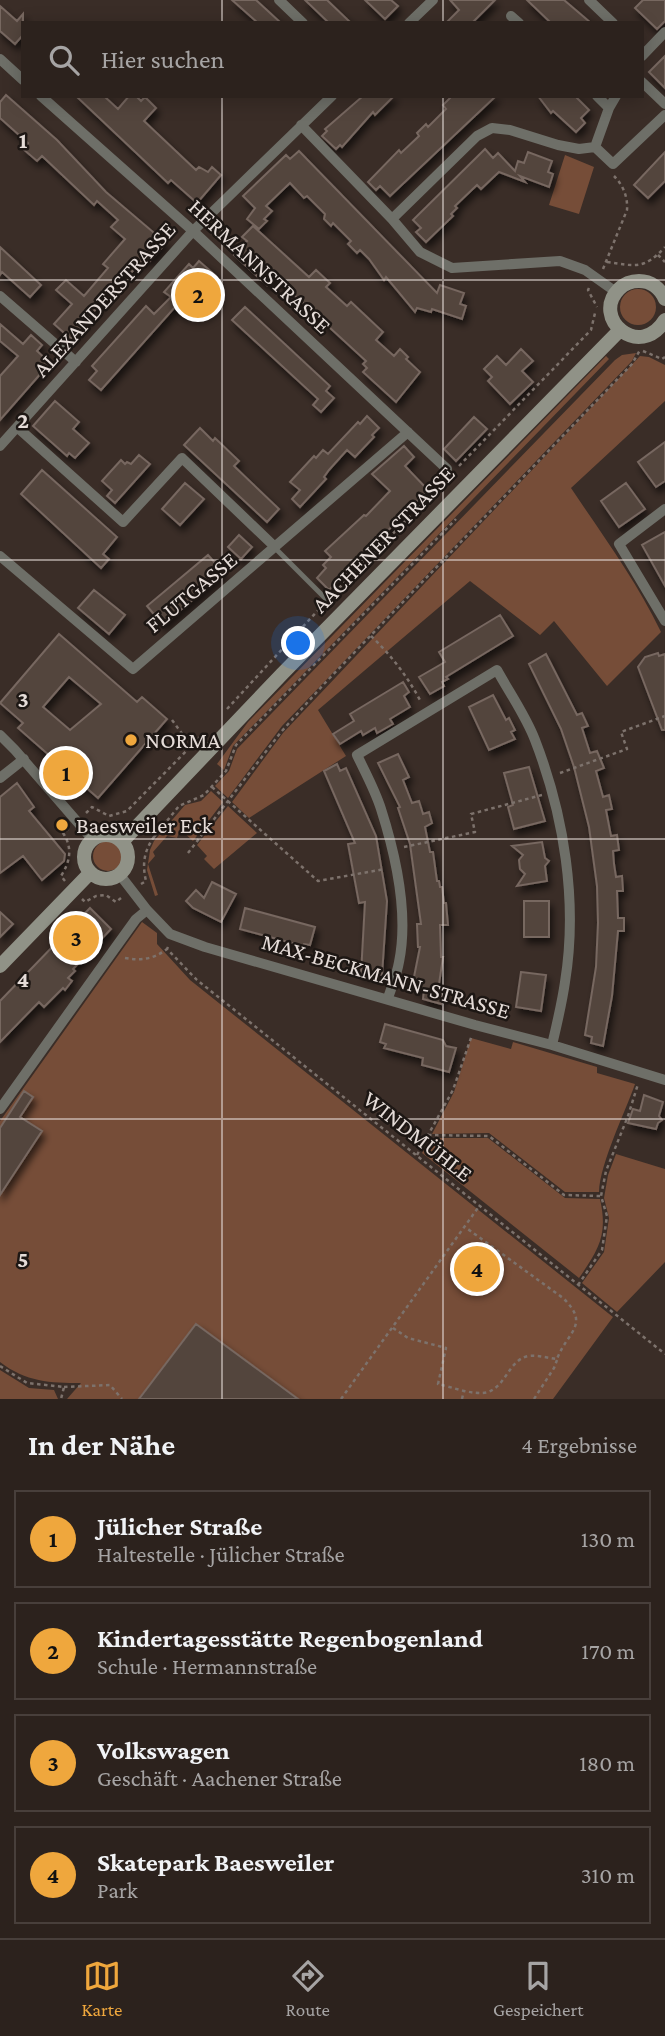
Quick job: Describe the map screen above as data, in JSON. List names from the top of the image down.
{
  "streets": {
    "main road": ["AACHENER STRASSE"],
    "street": [
      "HERMANNSTRASSE",
      "ALEXANDERSTRASSE",
      "FLUTGASSE",
      "MAX-BECKMANN-STRASSE"
    ],
    "path": ["WINDMÜHLE"]
  },
  "crossings": [
    ["HERMANNSTRASSE", "ALEXANDERSTRASSE"],
    ["HERMANNSTRASSE", "FLUTGASSE"],
    ["AACHENER STRASSE", "MAX-BECKMANN-STRASSE"]
  ],
  "places": ["NORMA", "Baesweiler Eck"],
  "page": {
    "search": "Hier suchen",
    "pins": [
      "2",
      "1",
      "3",
      "4"
    ],
    "heading": ["In der Nähe", "4 Ergebnisse"],
    "list": [
      {
        "mark": "1",
        "name": "Jülicher Straße",
        "note": "Haltestelle · Jülicher Straße",
        "value": "130 m"
      },
      {
        "mark": "2",
        "name": "Kindertagesstätte Regenbogenland",
        "note": "Schule · Hermannstraße",
        "value": "170 m"
      },
      {
        "mark": "3",
        "name": "Volkswagen",
        "note": "Geschäft · Aachener Straße",
        "value": "180 m"
      },
      {
        "mark": "4",
        "name": "Skatepark Baesweiler",
        "note": "Park",
        "value": "310 m"
      }
    ],
    "nav": ["Karte", "Route", "Gespeichert"]
  },
  "grid": {
    "rows": [
      "1",
      "2",
      "3",
      "4",
      "5"
    ]
  }
}
